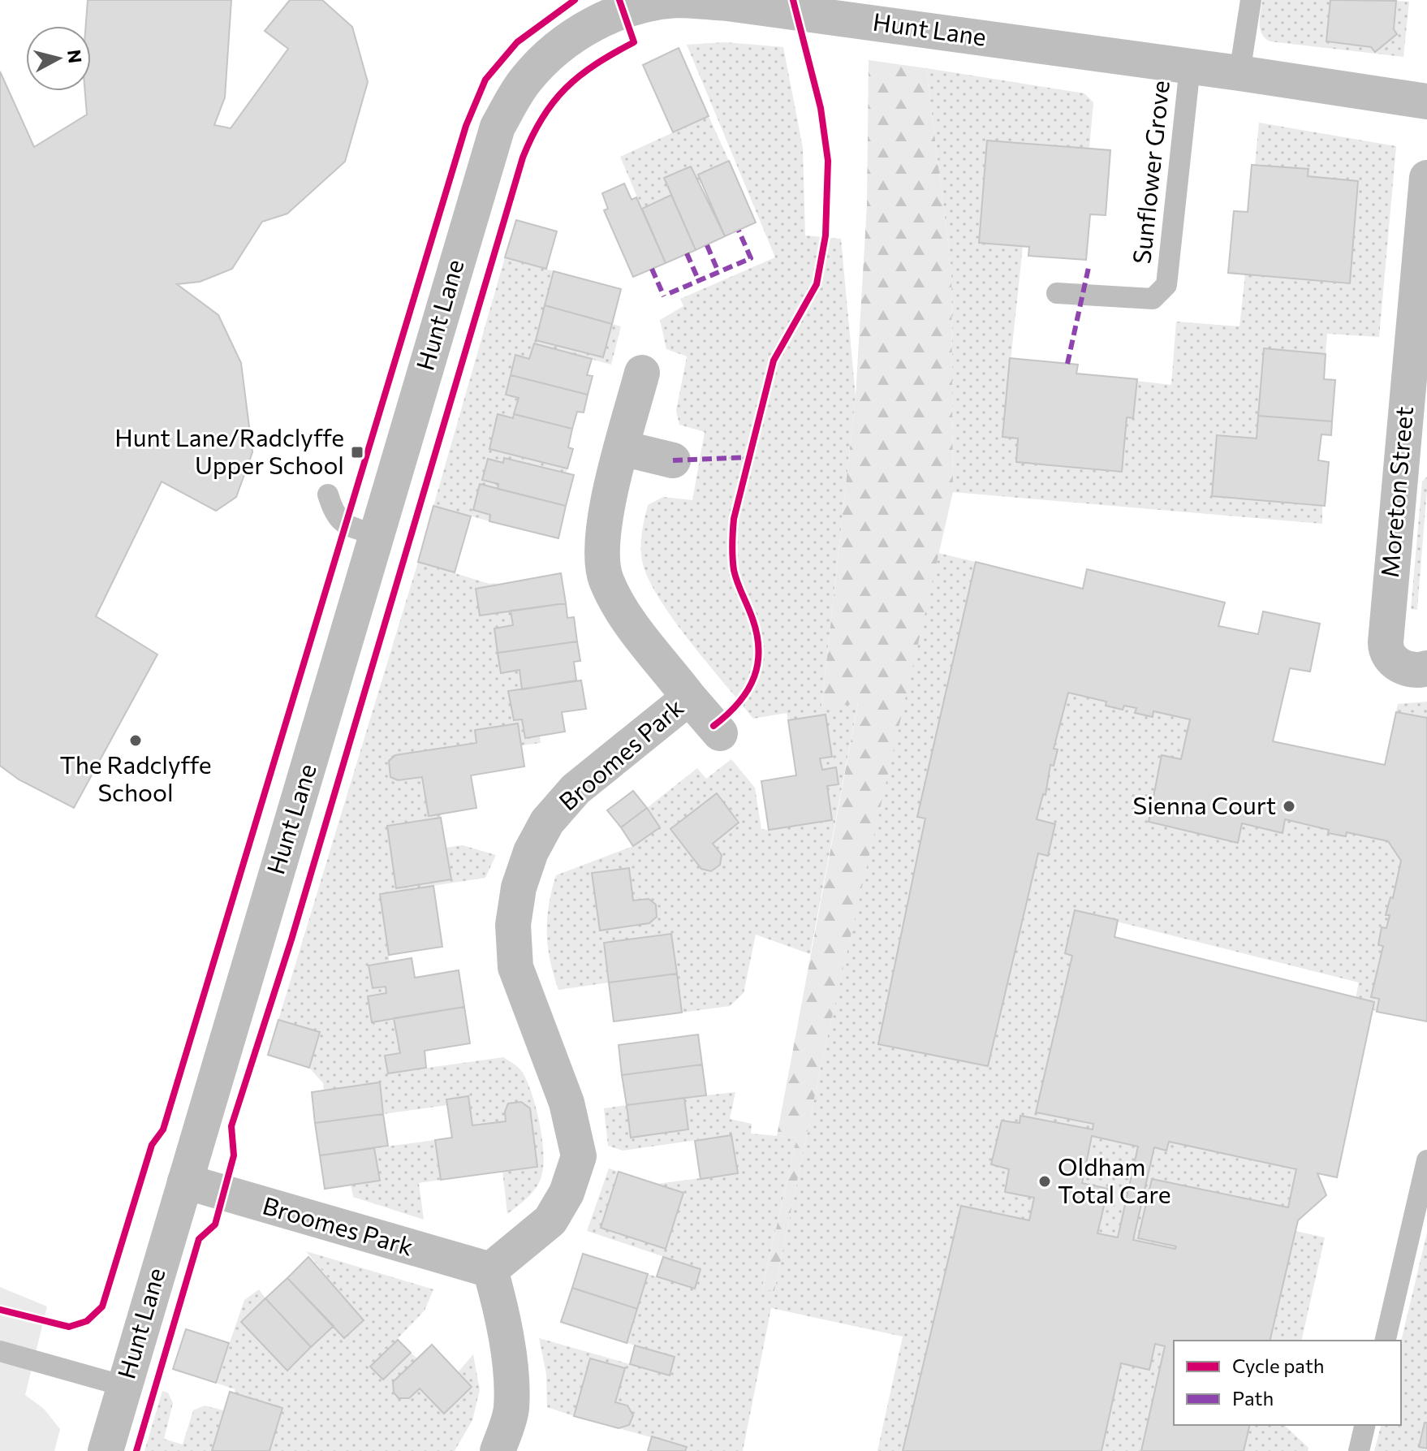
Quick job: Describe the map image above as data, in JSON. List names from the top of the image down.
{
  "streets": {
    "street": ["Hunt Lane", "Moreton Street", "Broomes Park"],
    "lane": ["Sunflower Grove"]
  },
  "crossings": [
    ["Hunt Lane", "Sunflower Grove"],
    ["Hunt Lane", "Broomes Park"]
  ],
  "places": {
    "transit": ["Hunt Lane/Radclyffe Upper School"],
    "other": ["The Radclyffe School", "Sienna Court", "Oldham Total Care"]
  },
  "legend": ["Cycle path", "Path"],
  "north": "right"
}
